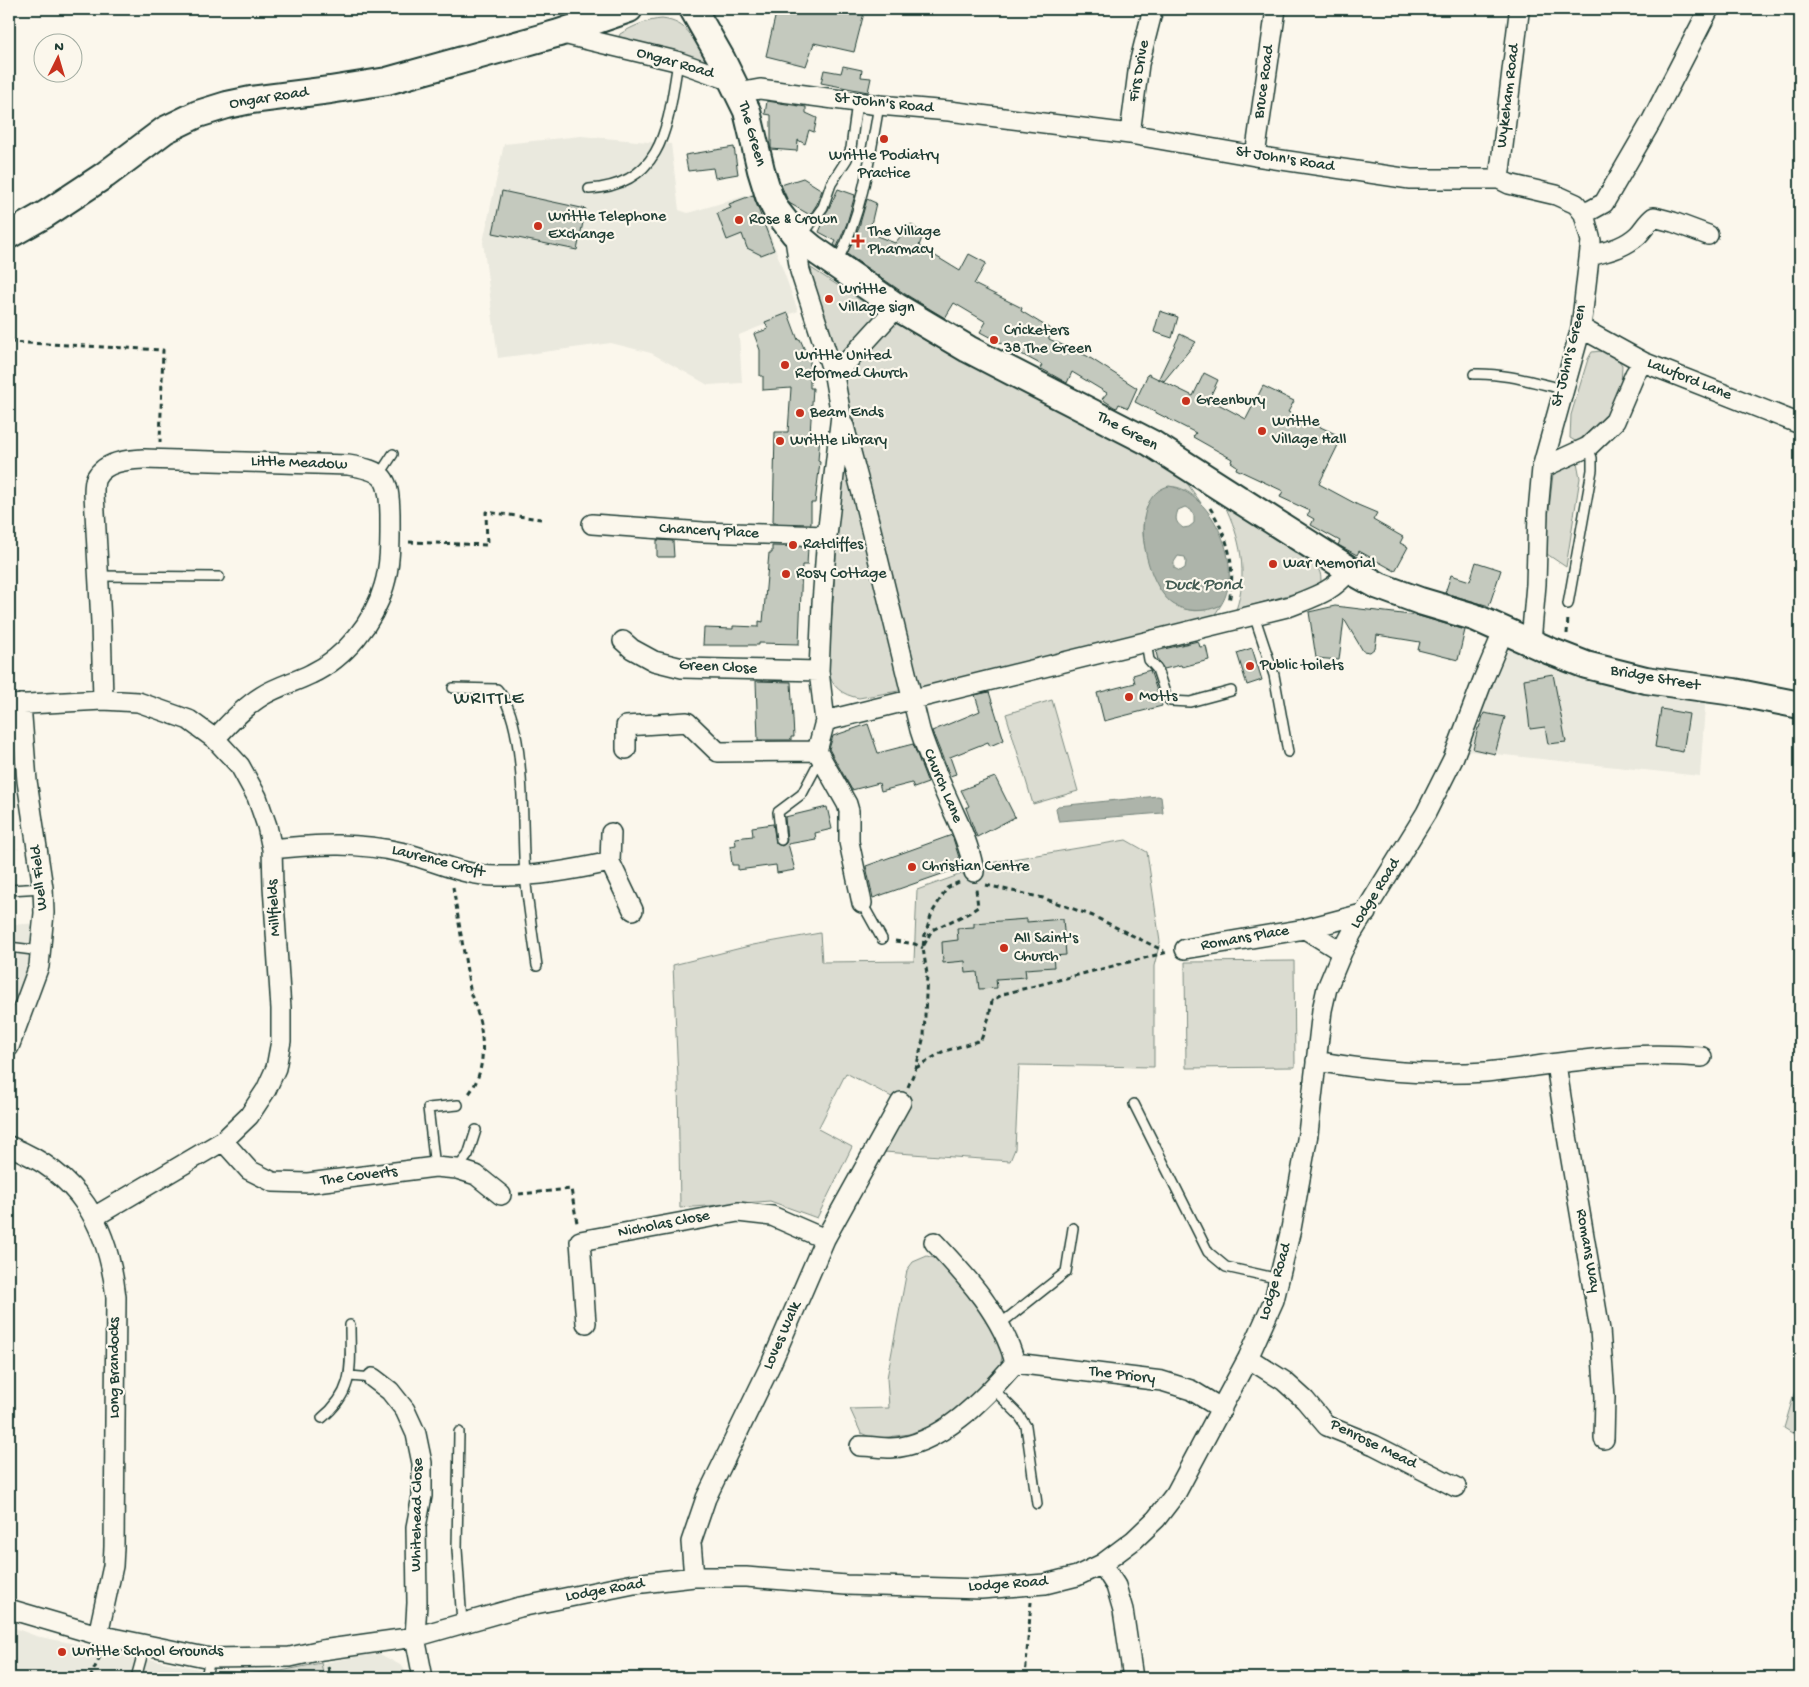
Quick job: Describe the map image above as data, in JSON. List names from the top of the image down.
{
  "streets": {
    "street": [
      "Ongar Road",
      "Firs Drive",
      "Bruce Road",
      "Wykeham Road",
      "St John's Road",
      "The Green",
      "St John's Green",
      "Lawford Lane",
      "Little Meadow",
      "Chancery Place",
      "Green Close",
      "Bridge Street",
      "Church Lane",
      "Laurence Croft",
      "Well Field",
      "Lodge Road",
      "Millfields",
      "Romans Place",
      "The Coverts",
      "Nicholas Close",
      "Romans Way",
      "Loves Walk",
      "Long Brandocks",
      "The Priory",
      "Penrose Mead",
      "Whitehead Close"
    ]
  },
  "crossings": [
    ["Ongar Road", "St John's Road"],
    ["Ongar Road", "The Green"],
    ["Firs Drive", "St John's Road"],
    ["Bruce Road", "St John's Road"],
    ["Wykeham Road", "St John's Road"],
    ["St John's Road", "The Green"],
    ["St John's Road", "St John's Green"],
    ["The Green", "St John's Green"],
    ["The Green", "Chancery Place"],
    ["The Green", "Green Close"],
    ["The Green", "Bridge Street"],
    ["The Green", "Church Lane"],
    ["The Green", "Lodge Road"],
    ["St John's Green", "Lawford Lane"],
    ["St John's Green", "Bridge Street"],
    ["St John's Green", "Lodge Road"],
    ["Little Meadow", "Millfields"],
    ["Bridge Street", "Lodge Road"],
    ["Laurence Croft", "Millfields"],
    ["Well Field", "Millfields"],
    ["Lodge Road", "Romans Place"],
    ["Lodge Road", "Loves Walk"],
    ["Lodge Road", "Long Brandocks"],
    ["Lodge Road", "The Priory"],
    ["Lodge Road", "Penrose Mead"],
    ["Lodge Road", "Whitehead Close"],
    ["Millfields", "The Coverts"],
    ["Millfields", "Long Brandocks"],
    ["Nicholas Close", "Loves Walk"]
  ],
  "districts": ["WRITTLE"],
  "water": ["Duck Pond"],
  "places": {
    "other": [
      "Writtle Podiatry Practice",
      "Rose & Crown",
      "Writtle Telephone Exchange",
      "Writtle Village sign",
      "Cricketers 38 The Green",
      "Writtle United Reformed Church",
      "Greenbury",
      "Beam Ends",
      "Writtle Village Hall",
      "Writtle Library",
      "Ratcliffes",
      "War Memorial",
      "Rosy Cottage",
      "Public toilets",
      "Motts",
      "Christian Centre",
      "All Saint's Church",
      "Writtle School Grounds"
    ],
    "health": ["The Village Pharmacy"]
  },
  "north": "top"
}
